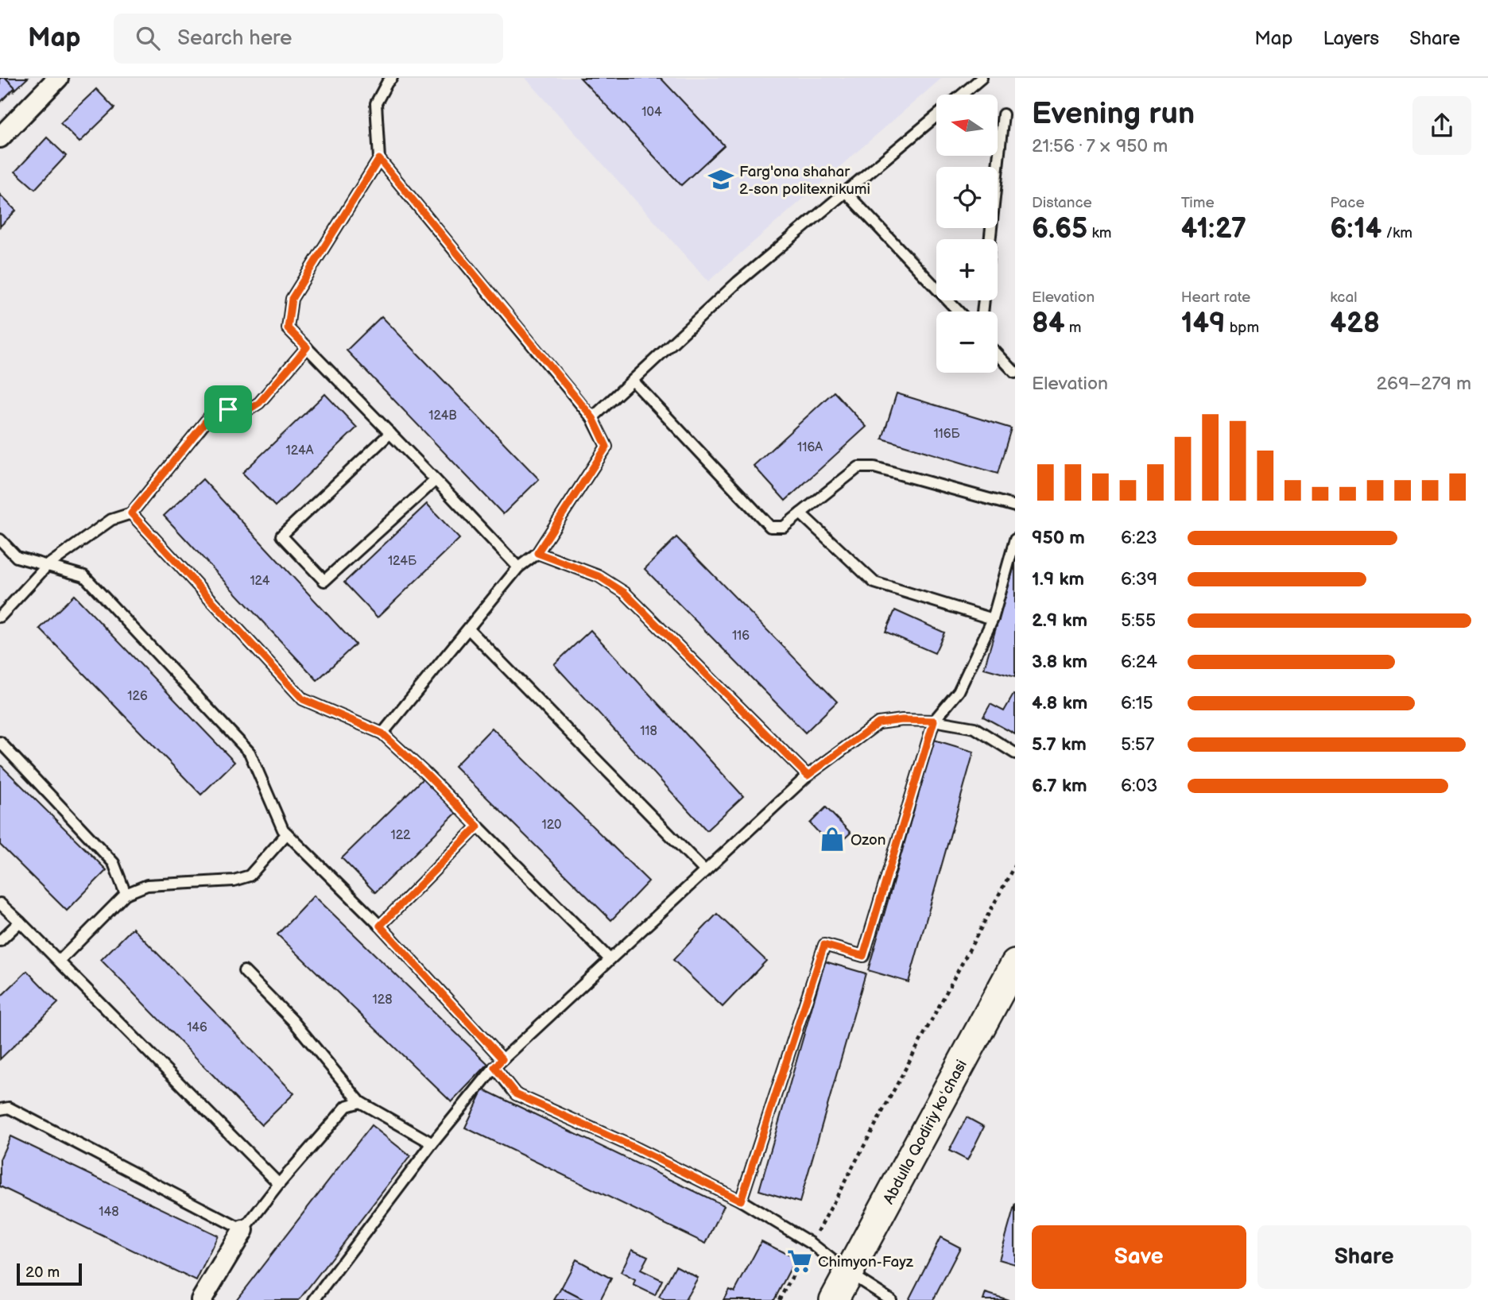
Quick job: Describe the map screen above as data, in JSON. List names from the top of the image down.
{
  "streets": {
    "street": ["Abdulla Qodiriy koʻchasi"]
  },
  "places": {
    "school or university": ["Farg'ona shahar 2-son politexnikumi"],
    "shop": ["Ozon"],
    "supermarket": ["Chimyon-Fayz"]
  },
  "house_numbers": [
    "104",
    "124В",
    "116Б",
    "116А",
    "124А",
    "124Б",
    "124",
    "116",
    "126",
    "118",
    "120",
    "122",
    "128",
    "146",
    "148"
  ],
  "scale_bar": "20 m",
  "north": "left",
  "page": {
    "header": "Map",
    "search": "Search here",
    "nav": ["Map", "Layers", "Share"],
    "heading": ["Evening run", "21:56 · 7 × 950 m"],
    "map_buttons": ["+", "−"],
    "stats": [
      ["Distance", "6.65 km"],
      ["Time", "41:27"],
      ["Pace", "6:14 /km"],
      ["Elevation", "84 m"],
      ["Heart rate", "149 bpm"],
      ["kcal", "428"]
    ],
    "chart": ["Elevation", "269–279 m"],
    "list": [
      {
        "name": "950 m",
        "note": "6:23"
      },
      {
        "name": "1.9 km",
        "note": "6:39"
      },
      {
        "name": "2.9 km",
        "note": "5:55"
      },
      {
        "name": "3.8 km",
        "note": "6:24"
      },
      {
        "name": "4.8 km",
        "note": "6:15"
      },
      {
        "name": "5.7 km",
        "note": "5:57"
      },
      {
        "name": "6.7 km",
        "note": "6:03"
      }
    ],
    "buttons": ["Save", "Share"],
    "scale": "20 m"
  }
}
